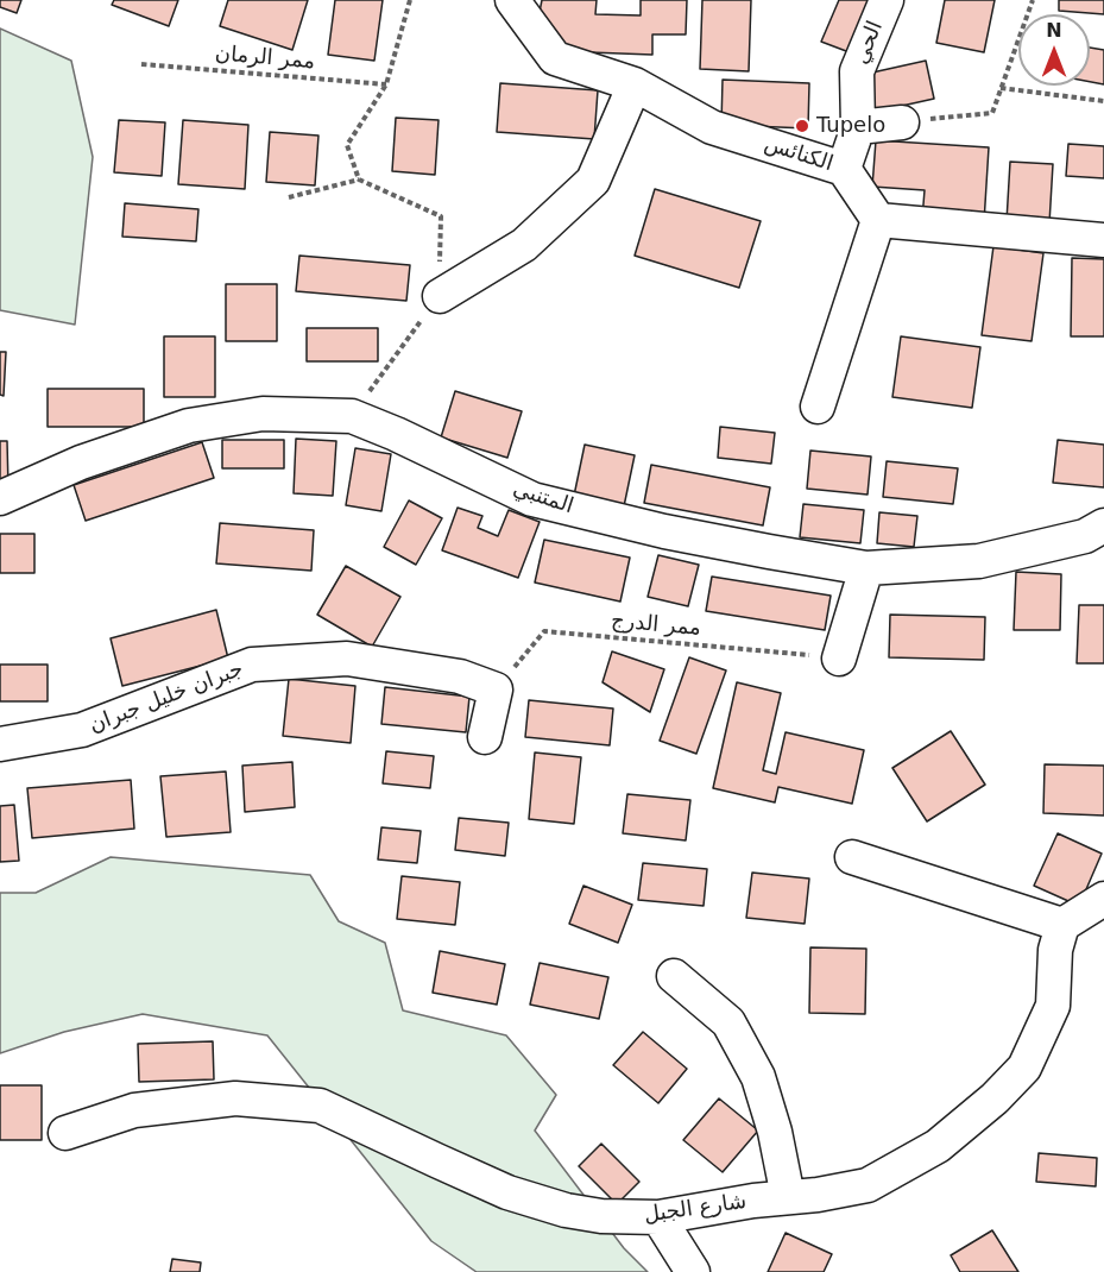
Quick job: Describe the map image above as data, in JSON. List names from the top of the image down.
{
  "streets": {
    "street": [
      "الحي",
      "الكنائس",
      "المتنبي",
      "جبران خليل جبران",
      "شارع الجبل"
    ],
    "path": ["ممر الرمان", "ممر الدرج"]
  },
  "crossings": [
    ["الحي", "الكنائس"],
    ["ممر الدرج", "جبران خليل جبران"]
  ],
  "places": ["Tupelo"],
  "north": "top"
}
